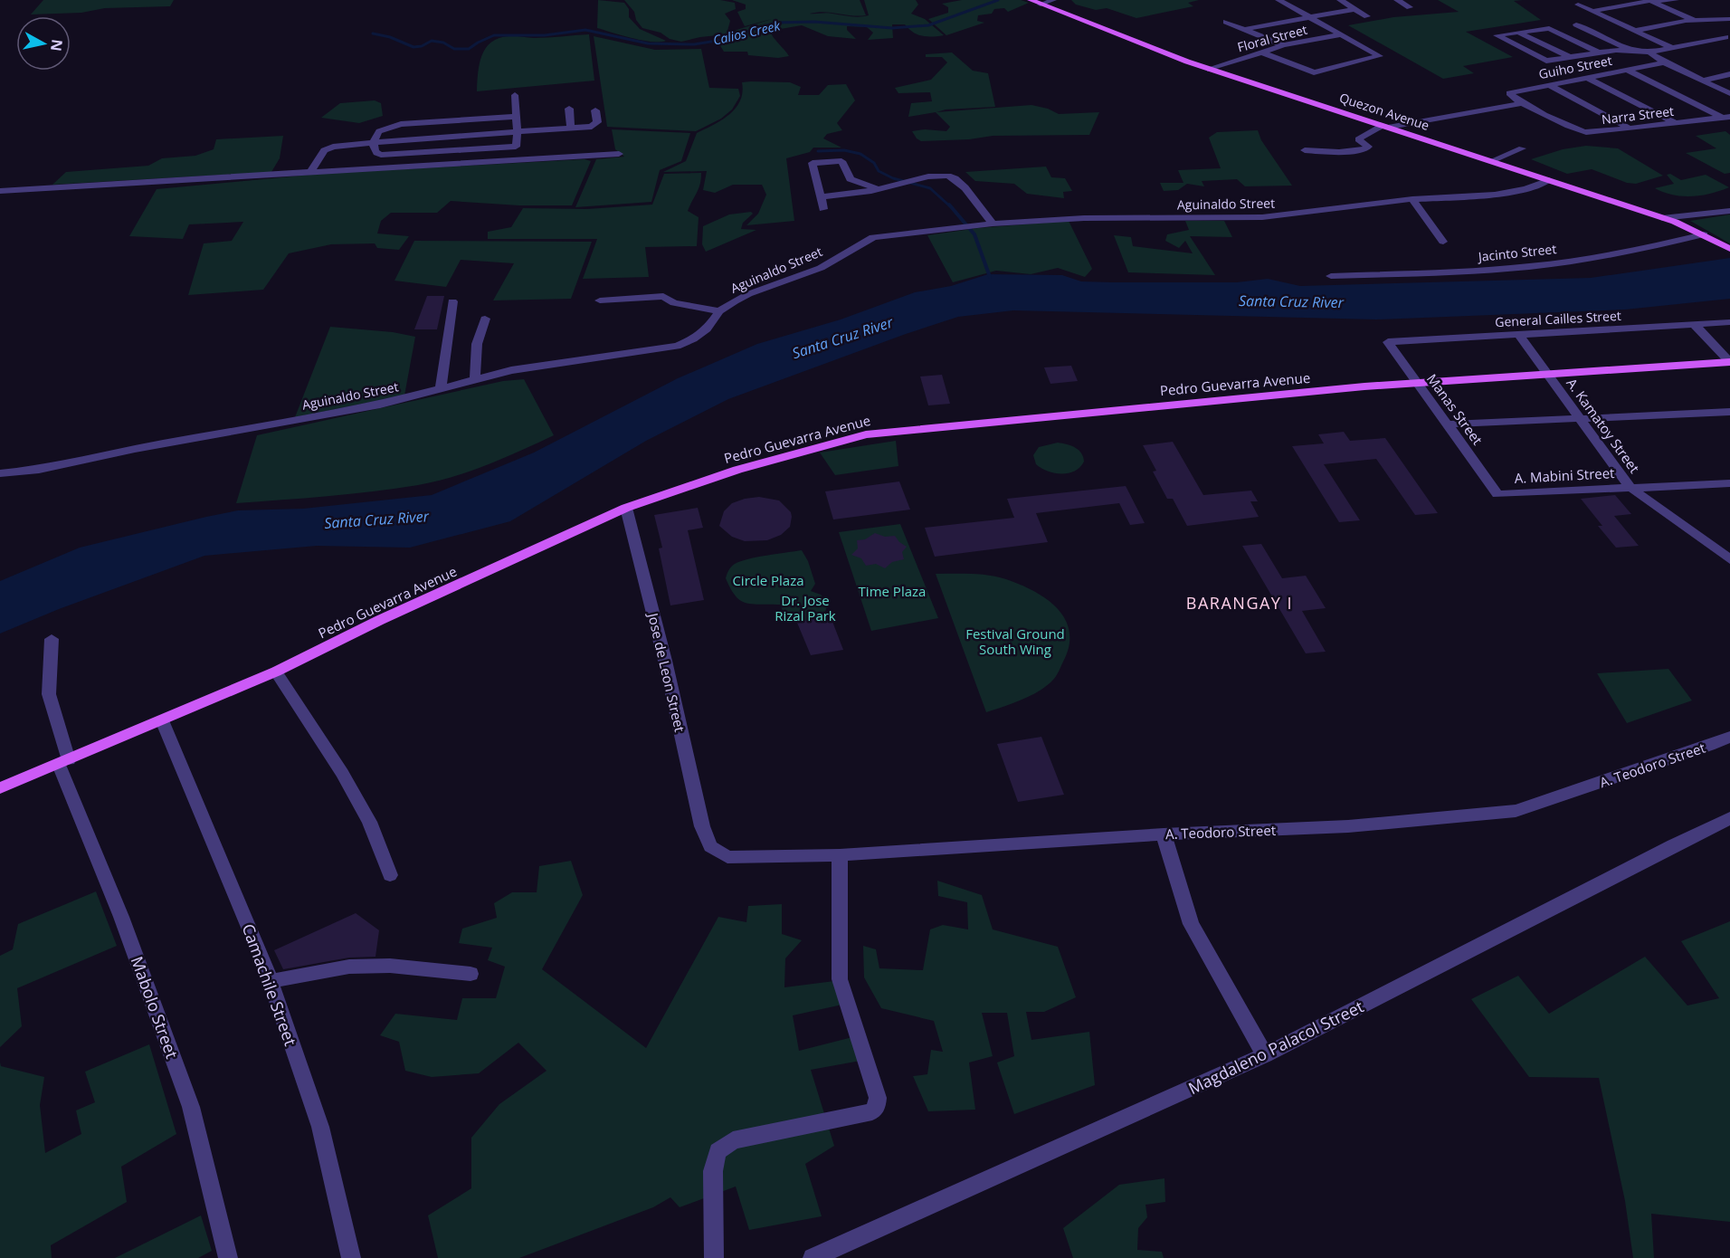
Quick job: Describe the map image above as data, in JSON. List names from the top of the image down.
{
  "streets": {
    "main road": ["Quezon Avenue", "Pedro Guevarra Avenue"],
    "street": [
      "Floral Street",
      "Guiho Street",
      "Narra Street",
      "Aguinaldo Street",
      "Jacinto Street",
      "General Cailles Street",
      "Manas Street",
      "A. Kamatoy Street",
      "A. Mabini Street",
      "Jose de Leon Street",
      "A. Teodoro Street",
      "Camachile Street",
      "Mabolo Street",
      "Magdaleno Palacol Street"
    ]
  },
  "crossings": [
    ["Floral Street", "Quezon Avenue"],
    ["Guiho Street", "Narra Street"],
    ["Quezon Avenue", "Aguinaldo Street"],
    ["Quezon Avenue", "Jacinto Street"],
    ["General Cailles Street", "Manas Street"],
    ["General Cailles Street", "A. Kamatoy Street"],
    ["Pedro Guevarra Avenue", "Manas Street"],
    ["Pedro Guevarra Avenue", "A. Kamatoy Street"],
    ["Pedro Guevarra Avenue", "Jose de Leon Street"],
    ["Pedro Guevarra Avenue", "Camachile Street"],
    ["Pedro Guevarra Avenue", "Mabolo Street"],
    ["Manas Street", "A. Mabini Street"],
    ["A. Kamatoy Street", "A. Mabini Street"],
    ["Jose de Leon Street", "A. Teodoro Street"]
  ],
  "districts": ["BARANGAY I"],
  "water": ["Calios Creek", "Santa Cruz River"],
  "parks": [
    "Circle Plaza",
    "Time Plaza",
    "Dr. Jose Rizal Park",
    "Festival Ground South Wing"
  ],
  "north": "right"
}
